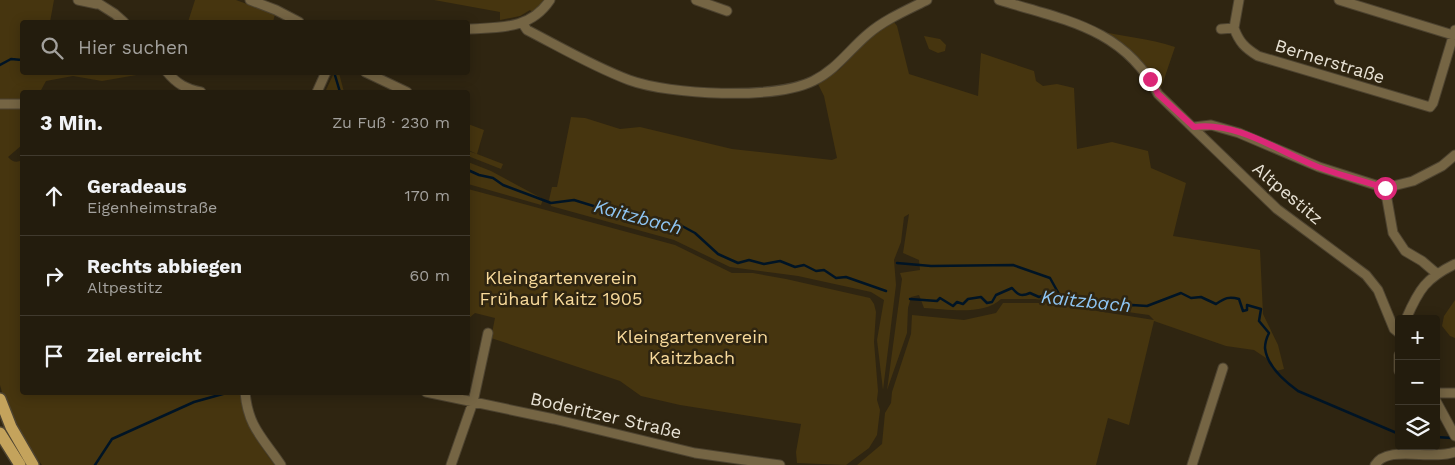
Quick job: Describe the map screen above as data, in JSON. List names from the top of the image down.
{
  "streets": {
    "street": ["Bernerstraße", "Altpestitz", "Boderitzer Straße"]
  },
  "water": ["Kaitzbach"],
  "parks": ["Kleingartenverein Frühauf Kaitz 1905", "Kleingartenverein Kaitzbach"],
  "page": {
    "search": "Hier suchen",
    "heading": ["3 Min.", "Zu Fuß · 230 m"],
    "list": [
      ["Geradeaus", "Eigenheimstraße", "170 m"],
      ["Rechts abbiegen", "Altpestitz", "60 m"],
      "Ziel erreicht"
    ],
    "map_buttons": ["+", "−"]
  }
}
